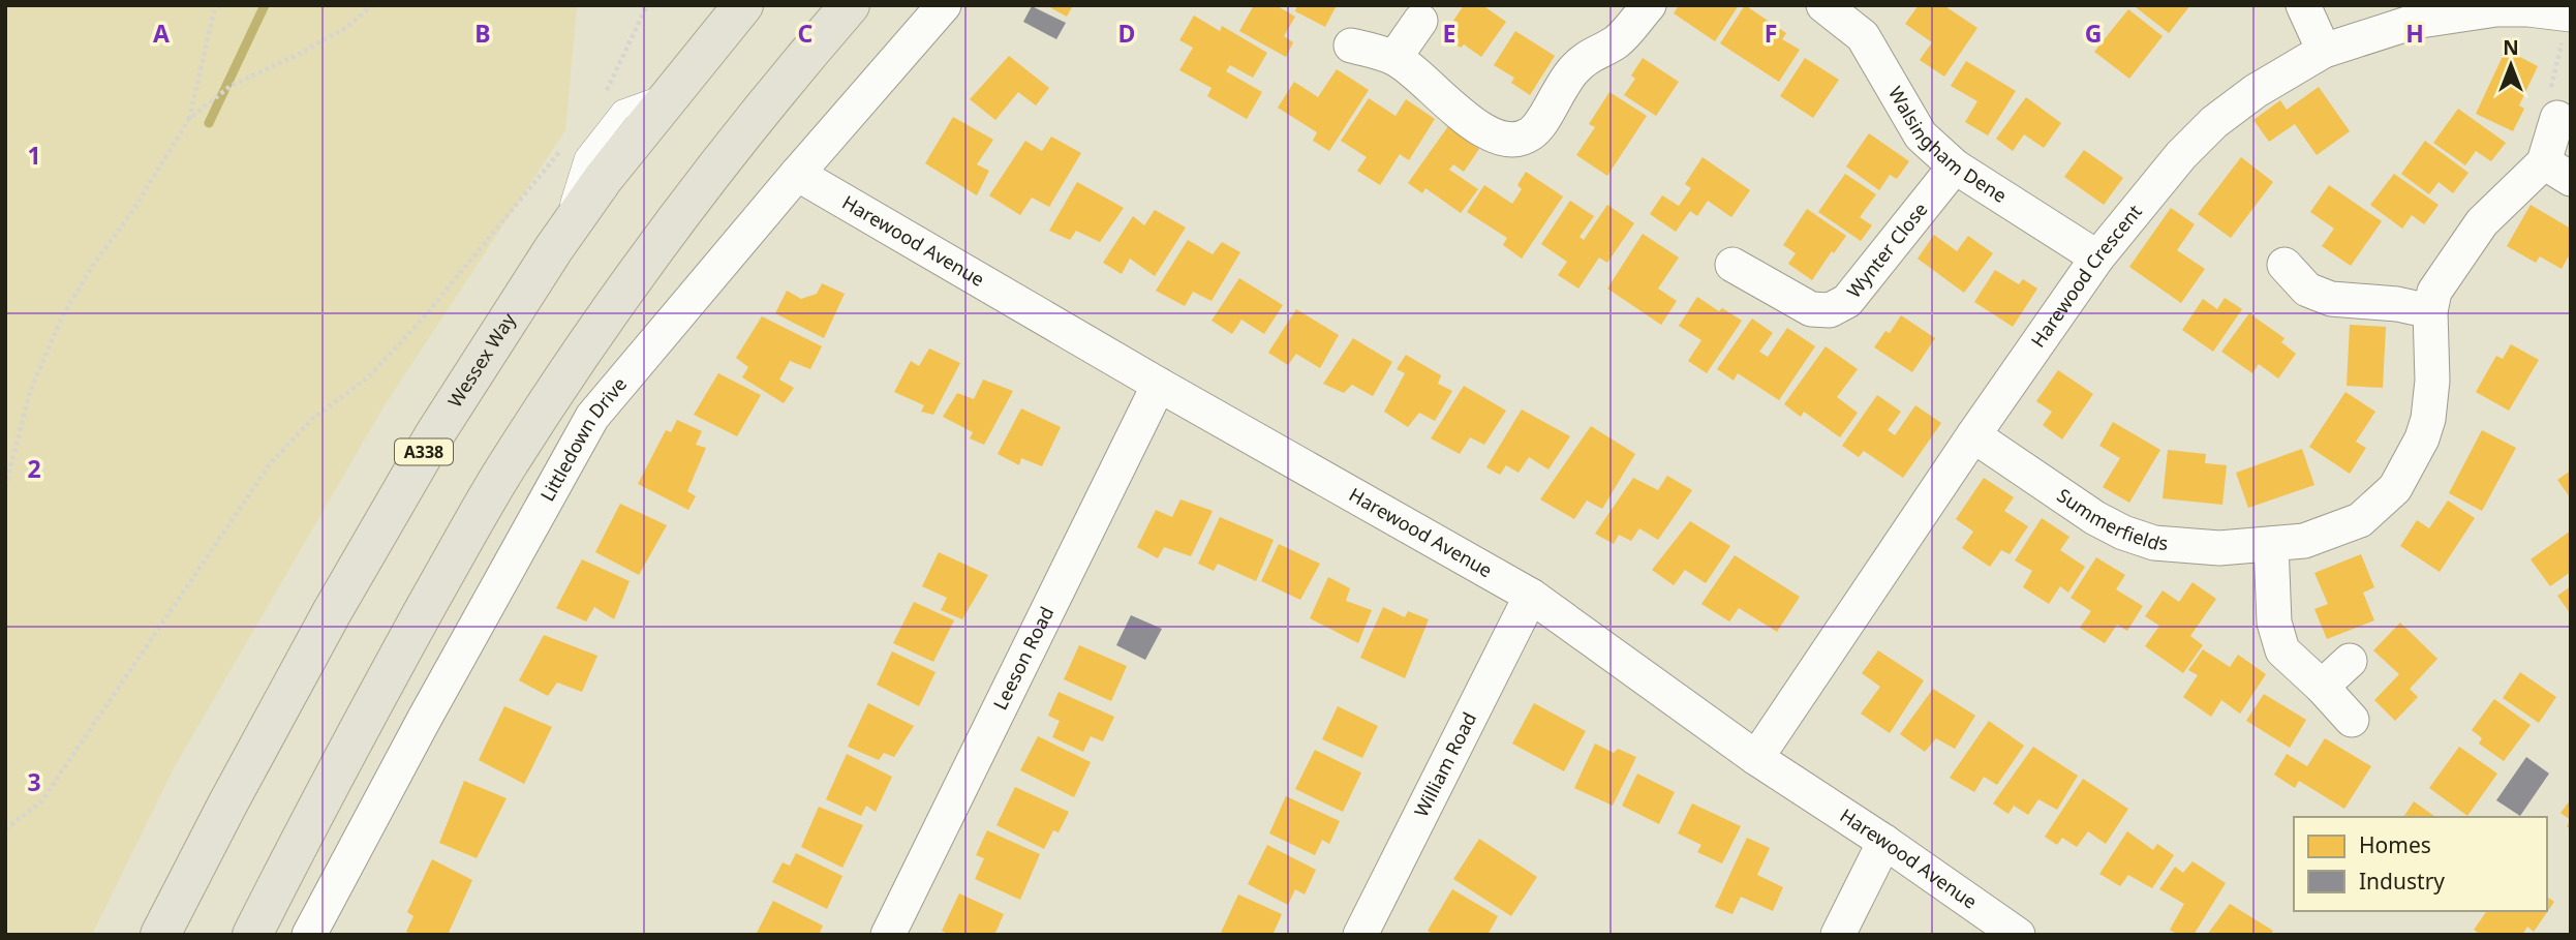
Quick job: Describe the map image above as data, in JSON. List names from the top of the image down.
{
  "streets": {
    "highway": ["Wessex Way", "A338"],
    "street": [
      "Walsingham Dene",
      "Harewood Avenue",
      "Wynter Close",
      "Harewood Crescent",
      "Littledown Drive",
      "Summerfields",
      "Leeson Road",
      "William Road"
    ]
  },
  "crossings": [
    ["Walsingham Dene", "Wynter Close"],
    ["Walsingham Dene", "Harewood Crescent"],
    ["Harewood Avenue", "Harewood Crescent"],
    ["Harewood Avenue", "Littledown Drive"],
    ["Harewood Avenue", "Leeson Road"],
    ["Harewood Avenue", "William Road"],
    ["Harewood Crescent", "Summerfields"]
  ],
  "legend": ["Homes", "Industry"],
  "north": "top",
  "grid": {
    "columns": [
      "A",
      "B",
      "C",
      "D",
      "E",
      "F",
      "G",
      "H"
    ],
    "rows": ["1", "2", "3"]
  }
}
